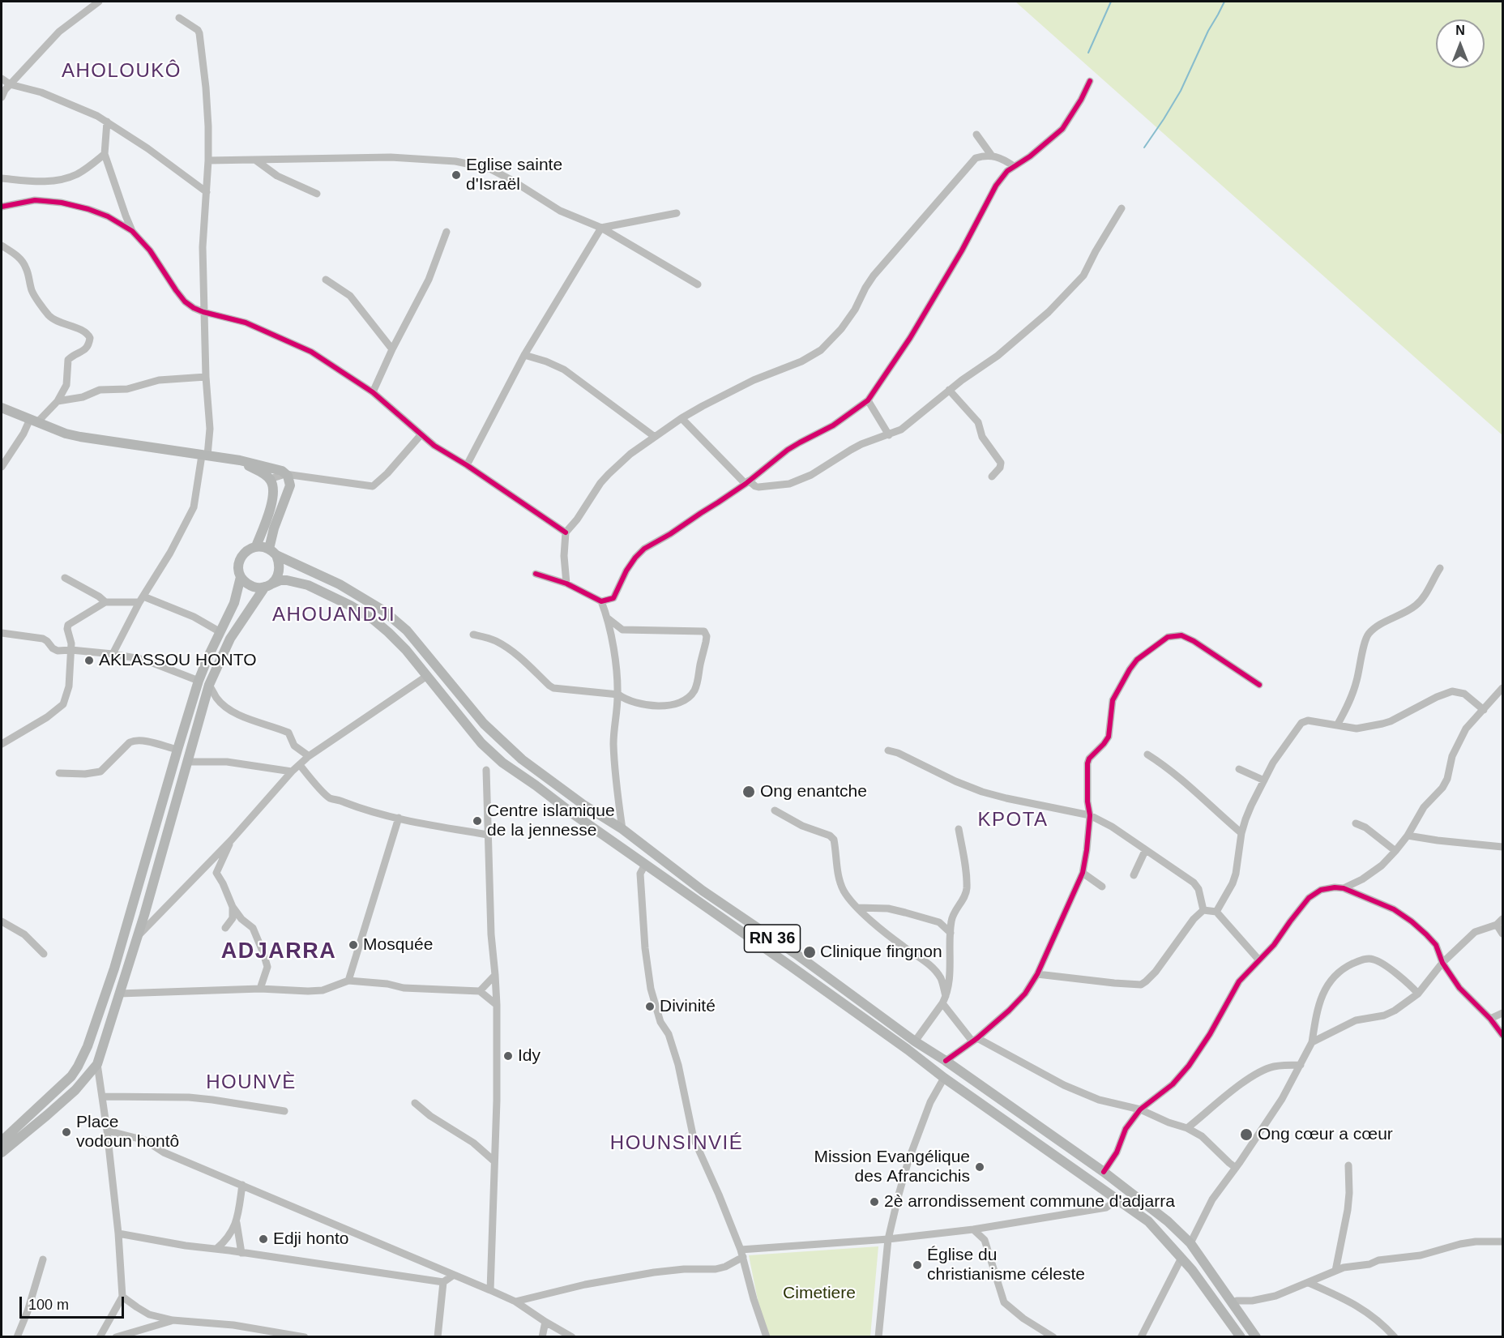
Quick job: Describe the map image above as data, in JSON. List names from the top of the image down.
{
  "streets": {
    "main road": ["RN 36"]
  },
  "districts": [
    "AHOLOUKÔ",
    "AHOUANDJI",
    "KPOTA",
    "ADJARRA",
    "HOUNVÈ",
    "HOUNSINVIÉ"
  ],
  "parks": ["Cimetiere"],
  "places": [
    "Eglise sainte d'Israël",
    "AKLASSOU HONTO",
    "Ong enantche",
    "Centre islamique de la jennesse",
    "Mosquée",
    "Clinique fingnon",
    "Divinité",
    "Idy",
    "Place vodoun hontô",
    "Ong cœur a cœur",
    "Mission Evangélique des Afrancichis",
    "2è arrondissement commune d'adjarra",
    "Edji honto",
    "Église du christianisme céleste"
  ],
  "scale_bar": "100 m",
  "north": "top"
}
